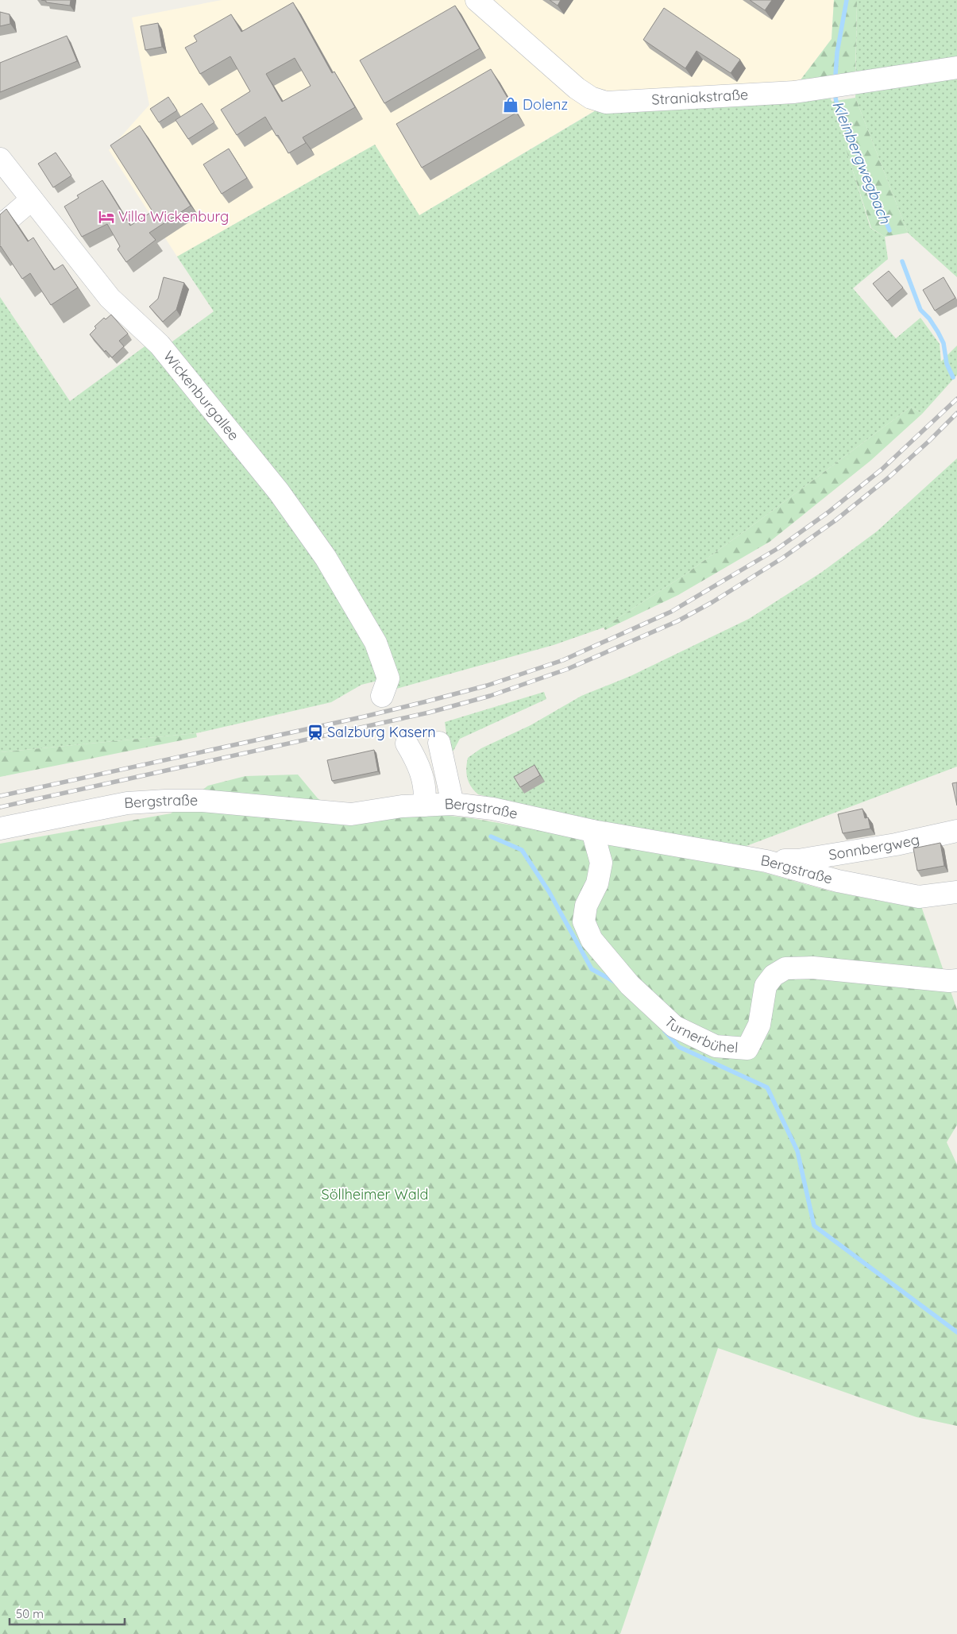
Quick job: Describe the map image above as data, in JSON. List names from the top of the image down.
{
  "streets": {
    "street": [
      "Straniakstraße",
      "Wickenburgallee",
      "Bergstraße",
      "Sonnbergweg",
      "Turnerbühel"
    ]
  },
  "crossings": [
    ["Bergstraße", "Sonnbergweg"],
    ["Bergstraße", "Turnerbühel"]
  ],
  "water": ["Kleinbergwegbach"],
  "parks": ["Söllheimer Wald"],
  "places": {
    "shop": ["Dolenz"],
    "hotel": ["Villa Wickenburg"],
    "station": ["Salzburg Kasern"]
  },
  "scale_bar": "50 m"
}
